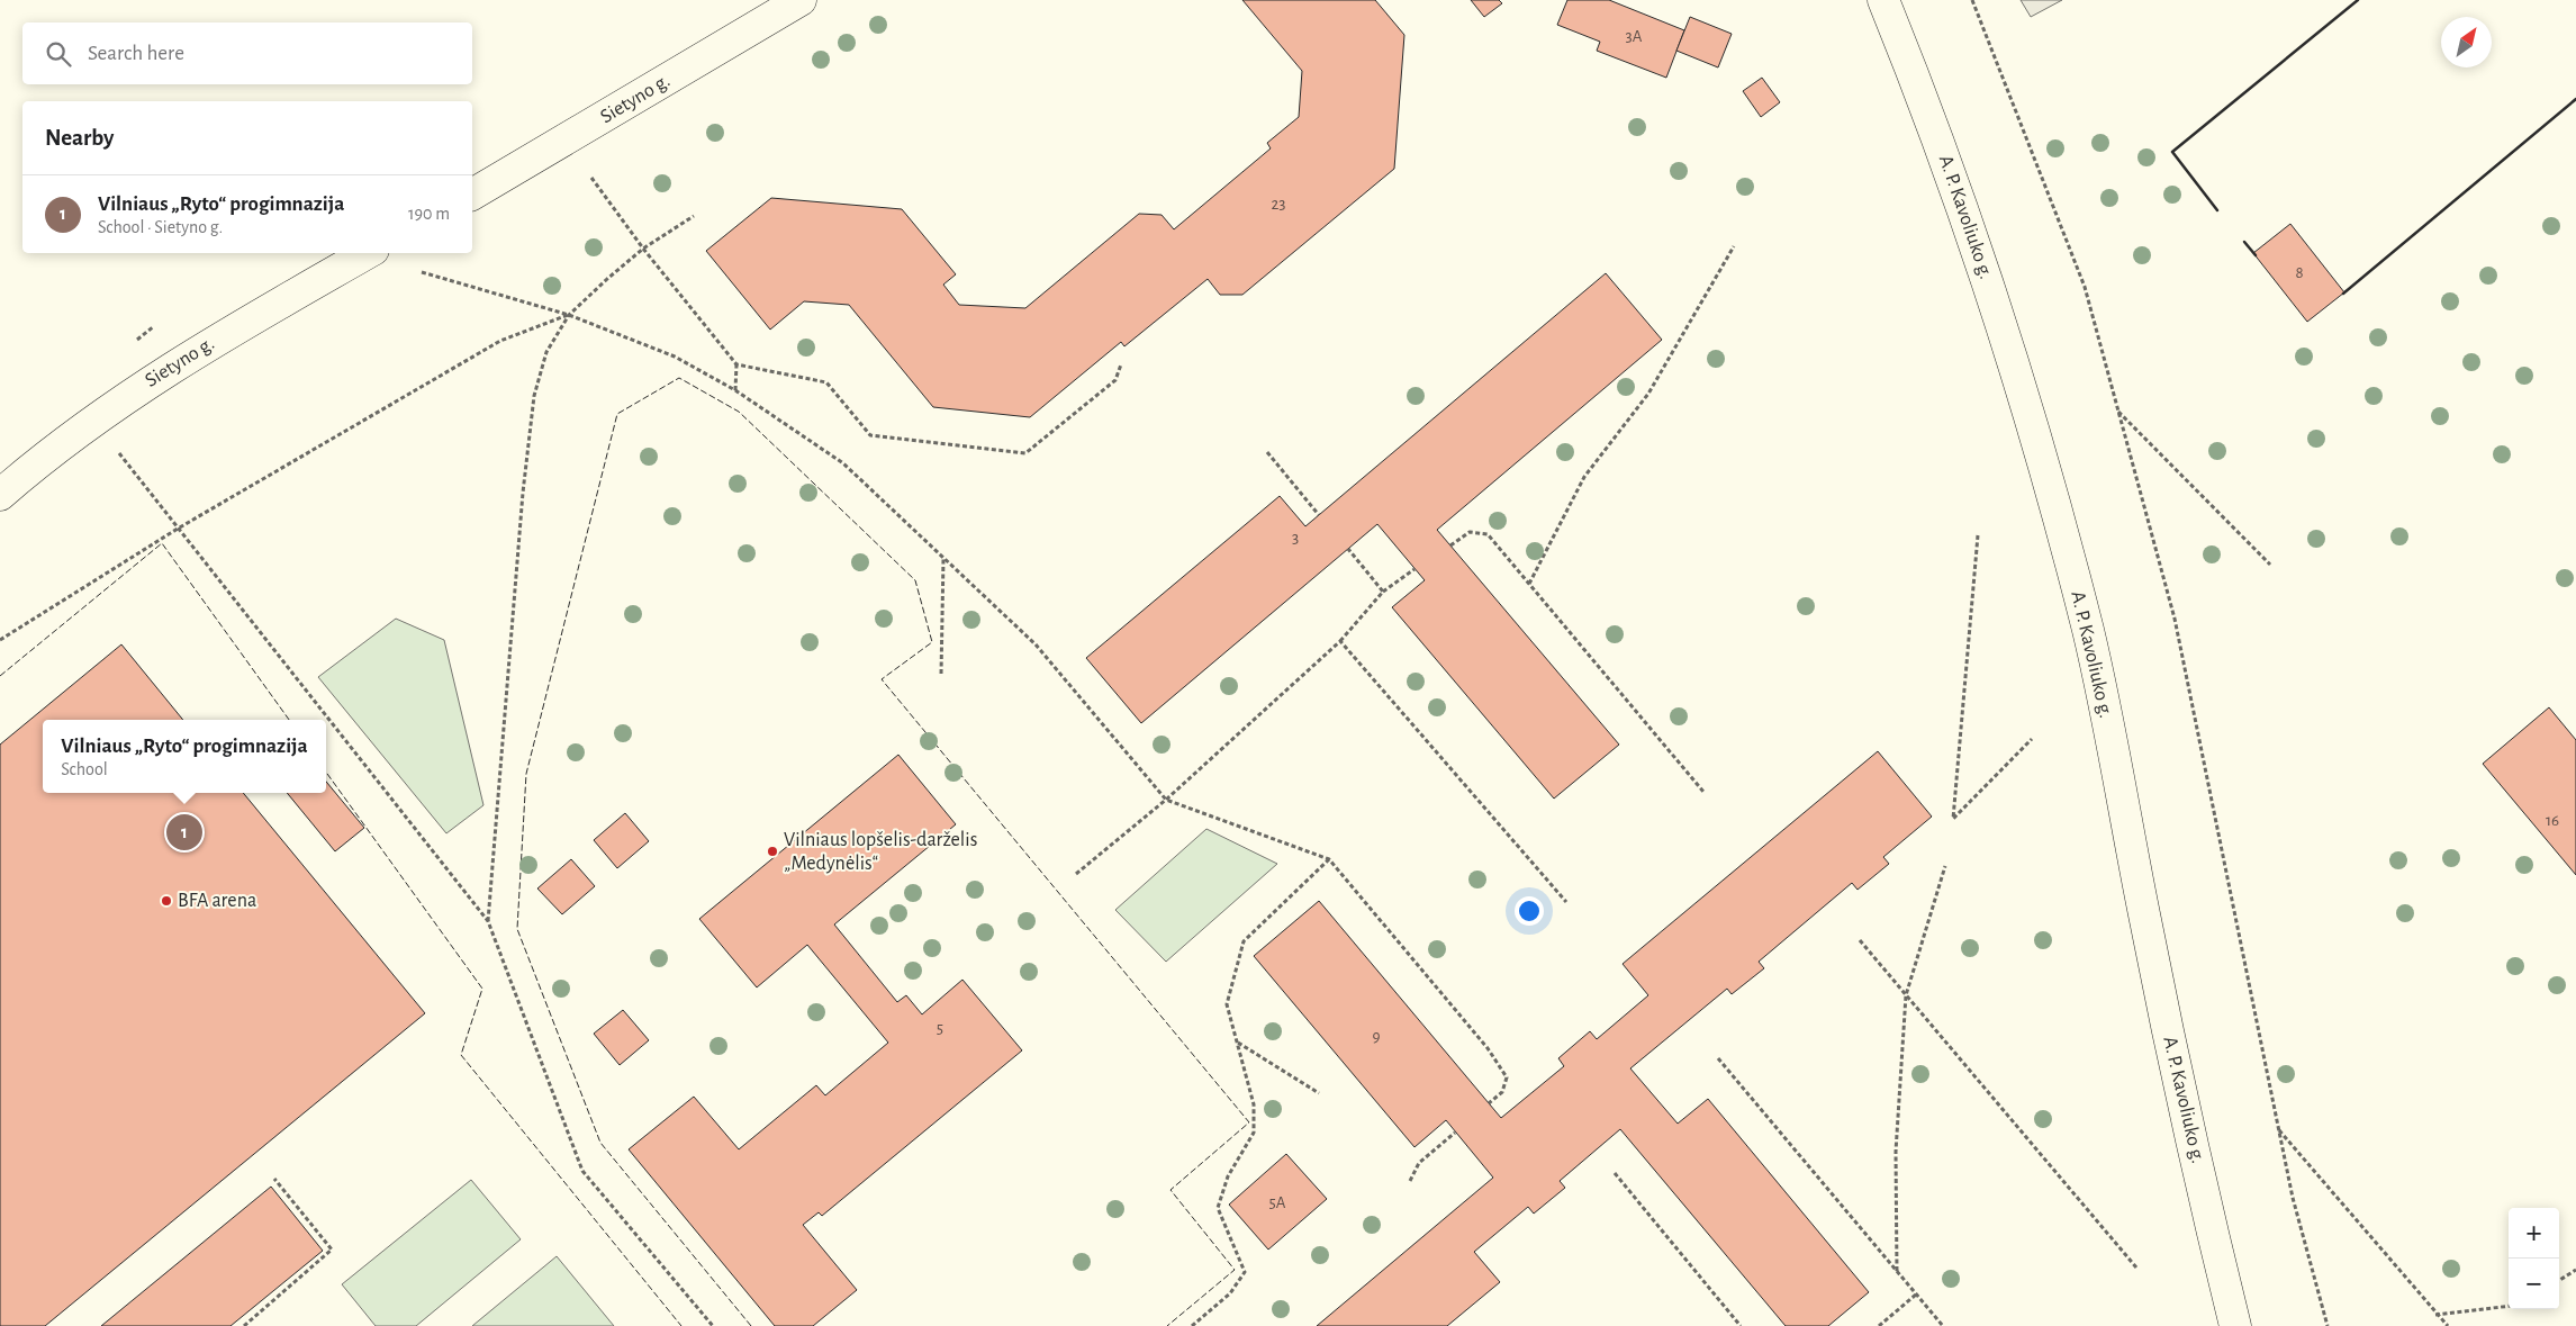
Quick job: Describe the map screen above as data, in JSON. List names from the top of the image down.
{
  "streets": {
    "street": ["Sietyno g.", "A. P. Kavoliuko g."]
  },
  "places": ["Vilniaus lopšelis-darželis „Medynėlis“", "BFA arena"],
  "house_numbers": [
    "3A",
    "23",
    "8",
    "3",
    "16",
    "5",
    "9",
    "5A"
  ],
  "north": "top right",
  "page": {
    "search": "Search here",
    "heading": "Nearby",
    "list": [
      {
        "mark": "1",
        "name": "Vilniaus „Ryto“ progimnazija",
        "note": "School · Sietyno g.",
        "value": "190 m"
      }
    ],
    "popup": ["Vilniaus „Ryto“ progimnazija", "School"],
    "pins": "1",
    "map_buttons": ["+", "−"]
  }
}
